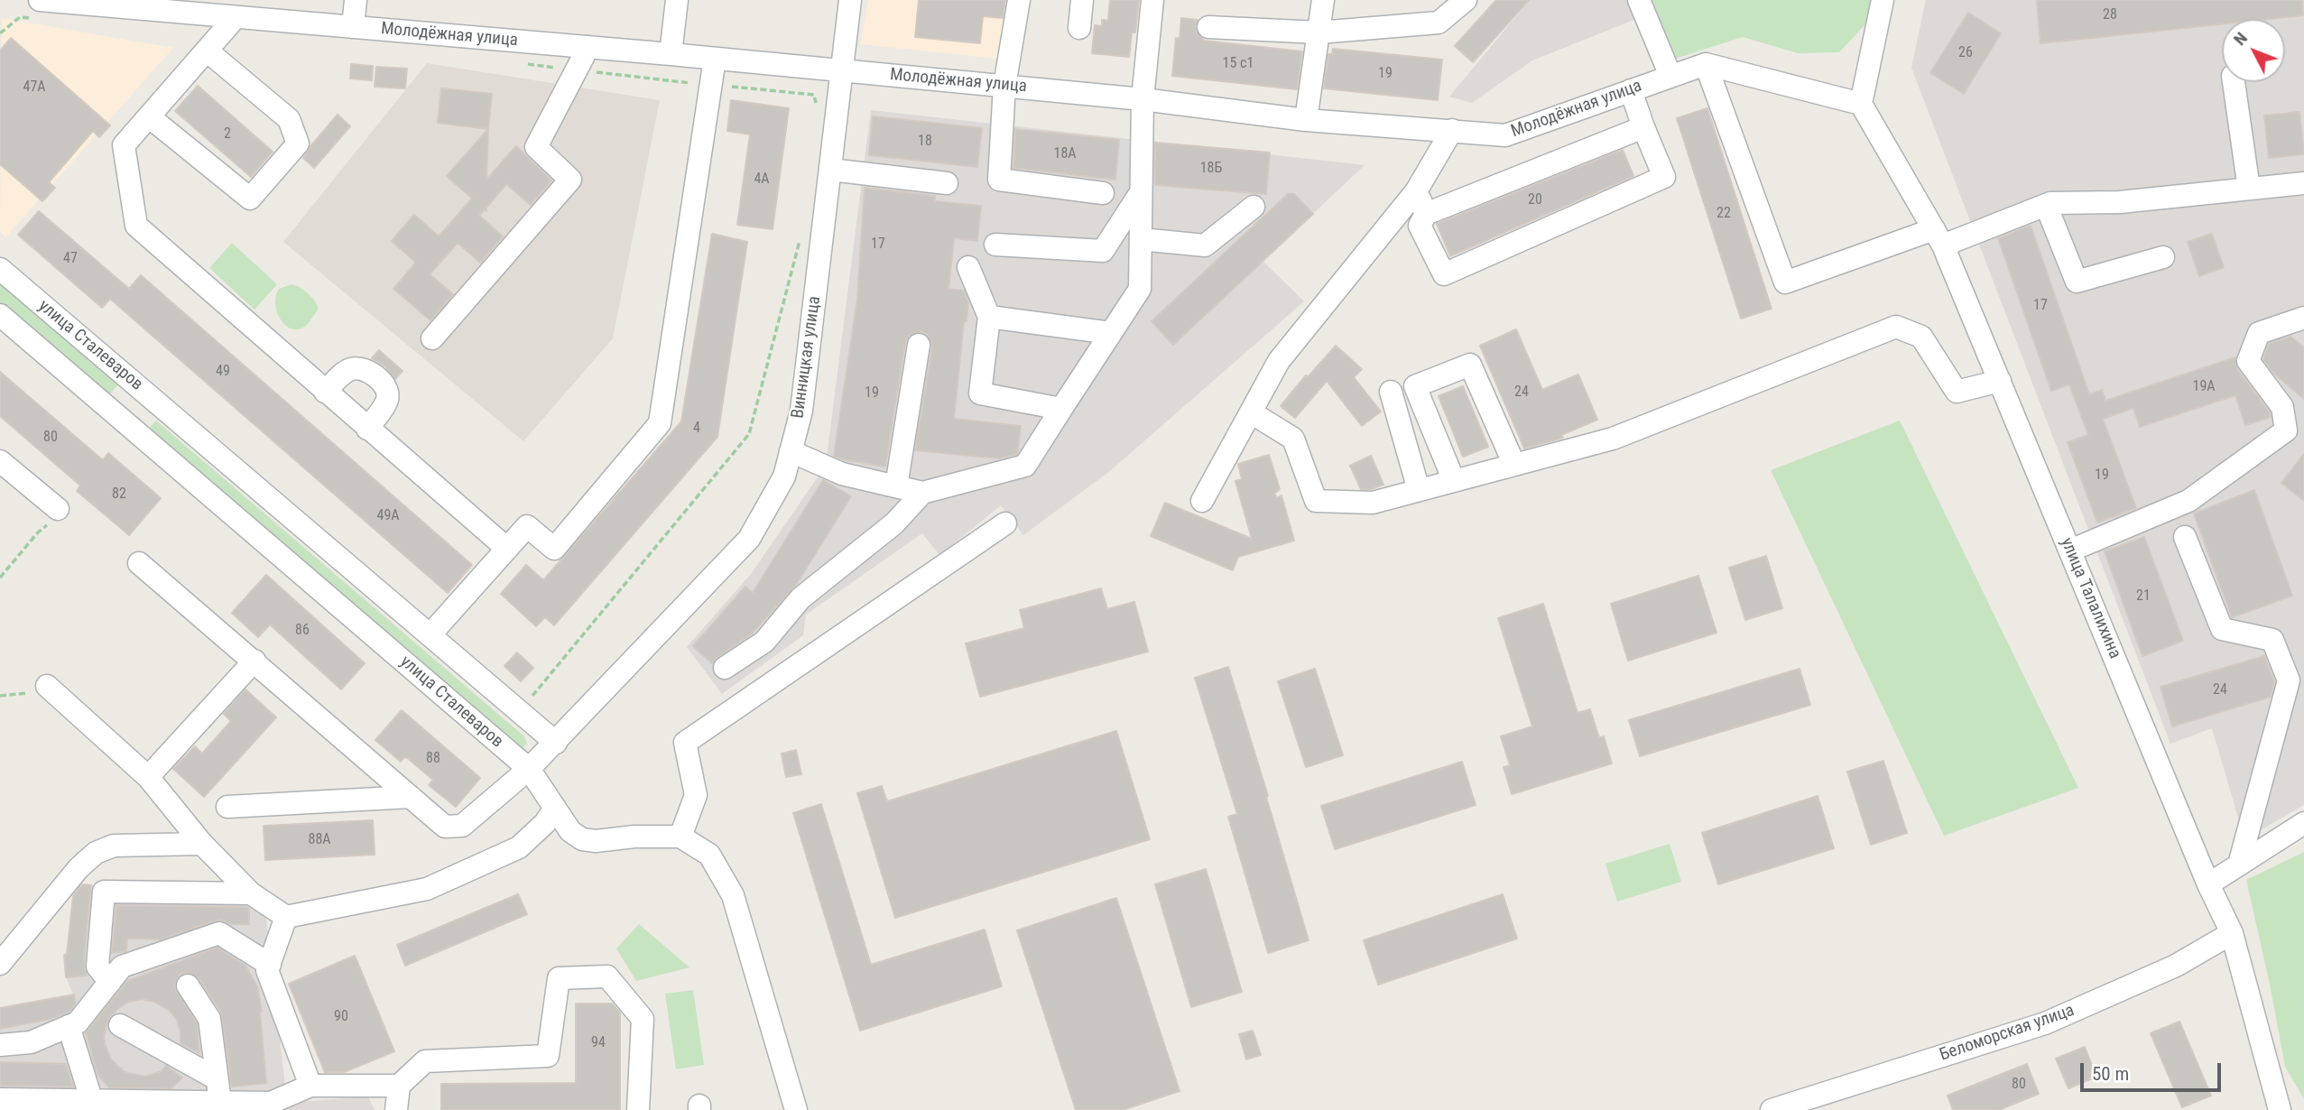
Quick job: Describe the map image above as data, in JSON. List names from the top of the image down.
{
  "streets": {
    "street": [
      "Молодёжная улица",
      "улица Сталеваров",
      "Винницкая улица",
      "улица Талалихина",
      "Беломорская улица"
    ]
  },
  "crossings": [
    ["Молодёжная улица", "Винницкая улица"],
    ["улица Сталеваров", "Винницкая улица"],
    ["улица Талалихина", "Беломорская улица"]
  ],
  "house_numbers": [
    "28",
    "26",
    "15 с1",
    "19",
    "47А",
    "2",
    "18",
    "18А",
    "18Б",
    "4А",
    "20",
    "22",
    "17",
    "47",
    "17",
    "49",
    "19А",
    "24",
    "19",
    "4",
    "80",
    "19",
    "82",
    "49А",
    "21",
    "86",
    "24",
    "88",
    "88А",
    "90",
    "94",
    "80"
  ],
  "scale_bar": "50 m",
  "north": "top left"
}
